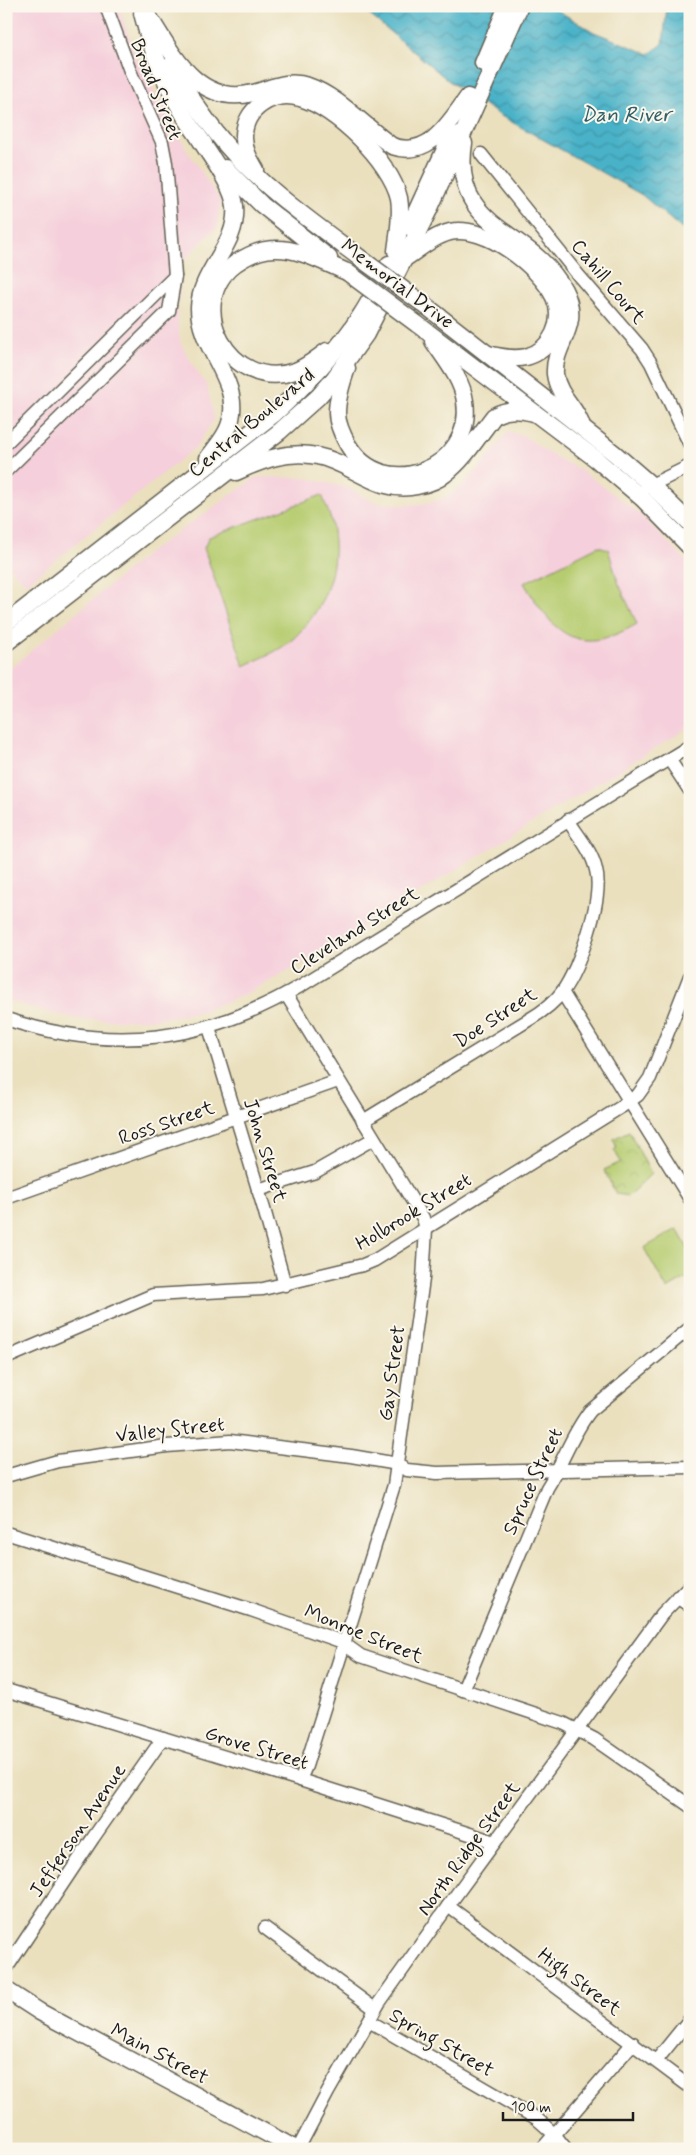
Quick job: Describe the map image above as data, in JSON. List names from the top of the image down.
{
  "streets": {
    "main road": ["Memorial Drive", "Central Boulevard", "Main Street"],
    "street": [
      "Broad Street",
      "Cahill Court",
      "Cleveland Street",
      "Doe Street",
      "Ross Street",
      "John Street",
      "Holbrook Street",
      "Gay Street",
      "Valley Street",
      "Spruce Street",
      "Monroe Street",
      "Grove Street",
      "Jefferson Avenue",
      "North Ridge Street",
      "High Street",
      "Spring Street"
    ]
  },
  "crossings": [
    ["Cleveland Street", "Doe Street"],
    ["Cleveland Street", "John Street"],
    ["Cleveland Street", "Gay Street"],
    ["Doe Street", "Gay Street"],
    ["Ross Street", "John Street"],
    ["Ross Street", "Gay Street"],
    ["John Street", "Holbrook Street"],
    ["Holbrook Street", "Gay Street"],
    ["Gay Street", "Valley Street"],
    ["Gay Street", "Monroe Street"],
    ["Gay Street", "Grove Street"],
    ["Valley Street", "Spruce Street"],
    ["Spruce Street", "Monroe Street"],
    ["Monroe Street", "North Ridge Street"],
    ["Grove Street", "Jefferson Avenue"],
    ["Grove Street", "North Ridge Street"],
    ["North Ridge Street", "High Street"],
    ["North Ridge Street", "Spring Street"],
    ["North Ridge Street", "Main Street"]
  ],
  "water": ["Dan River"],
  "scale_bar": "100 m"
}
